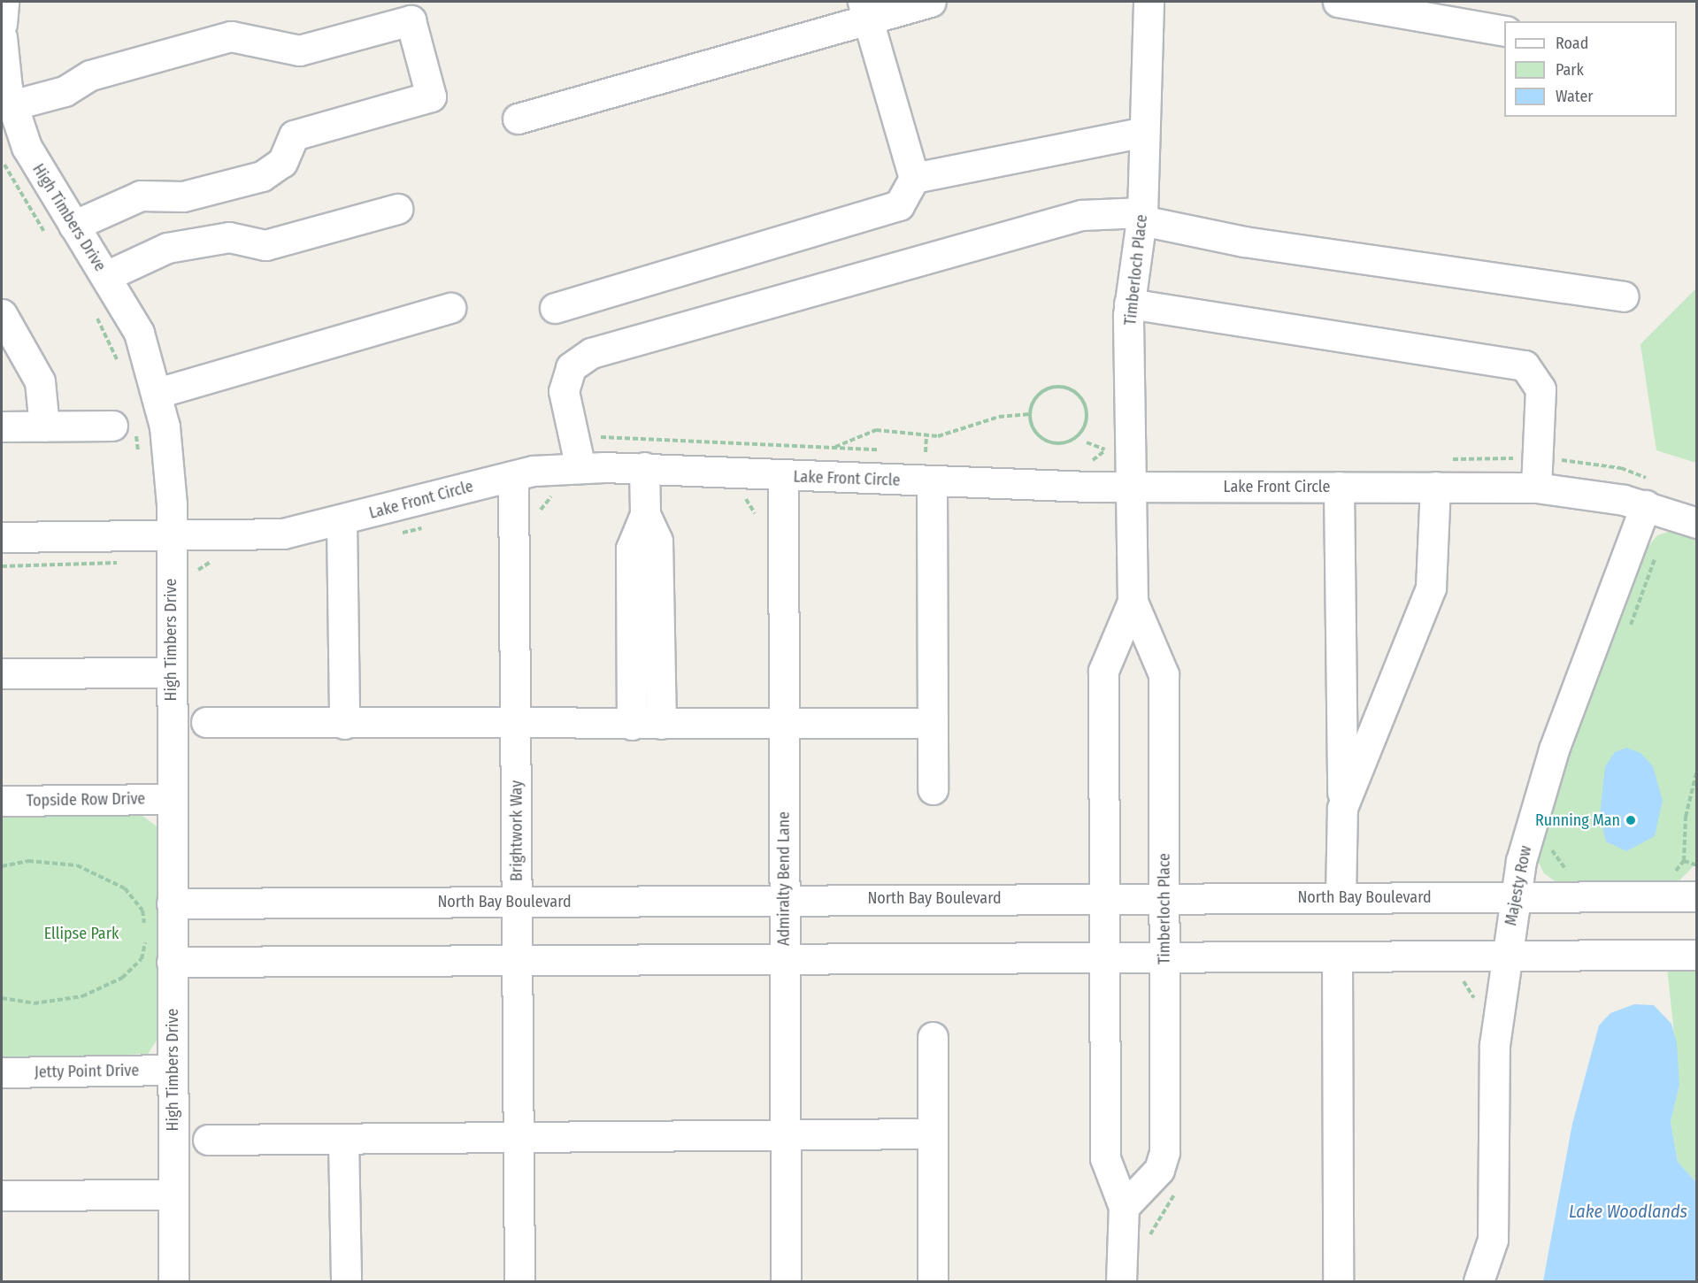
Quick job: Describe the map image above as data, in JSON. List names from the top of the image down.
{
  "streets": {
    "street": [
      "High Timbers Drive",
      "Timberloch Place",
      "Lake Front Circle",
      "Topside Row Drive",
      "Brightwork Way",
      "Admiralty Bend Lane",
      "Majesty Row",
      "North Bay Boulevard",
      "Jetty Point Drive"
    ]
  },
  "crossings": [
    ["High Timbers Drive", "Lake Front Circle"],
    ["High Timbers Drive", "Topside Row Drive"],
    ["High Timbers Drive", "North Bay Boulevard"],
    ["High Timbers Drive", "Jetty Point Drive"],
    ["Timberloch Place", "Lake Front Circle"],
    ["Timberloch Place", "North Bay Boulevard"],
    ["Lake Front Circle", "Brightwork Way"],
    ["Lake Front Circle", "Admiralty Bend Lane"],
    ["Lake Front Circle", "Majesty Row"],
    ["Brightwork Way", "North Bay Boulevard"],
    ["Admiralty Bend Lane", "North Bay Boulevard"],
    ["Majesty Row", "North Bay Boulevard"]
  ],
  "water": ["Lake Woodlands"],
  "parks": ["Ellipse Park"],
  "places": ["Running Man"],
  "legend": ["Road", "Park", "Water"]
}
